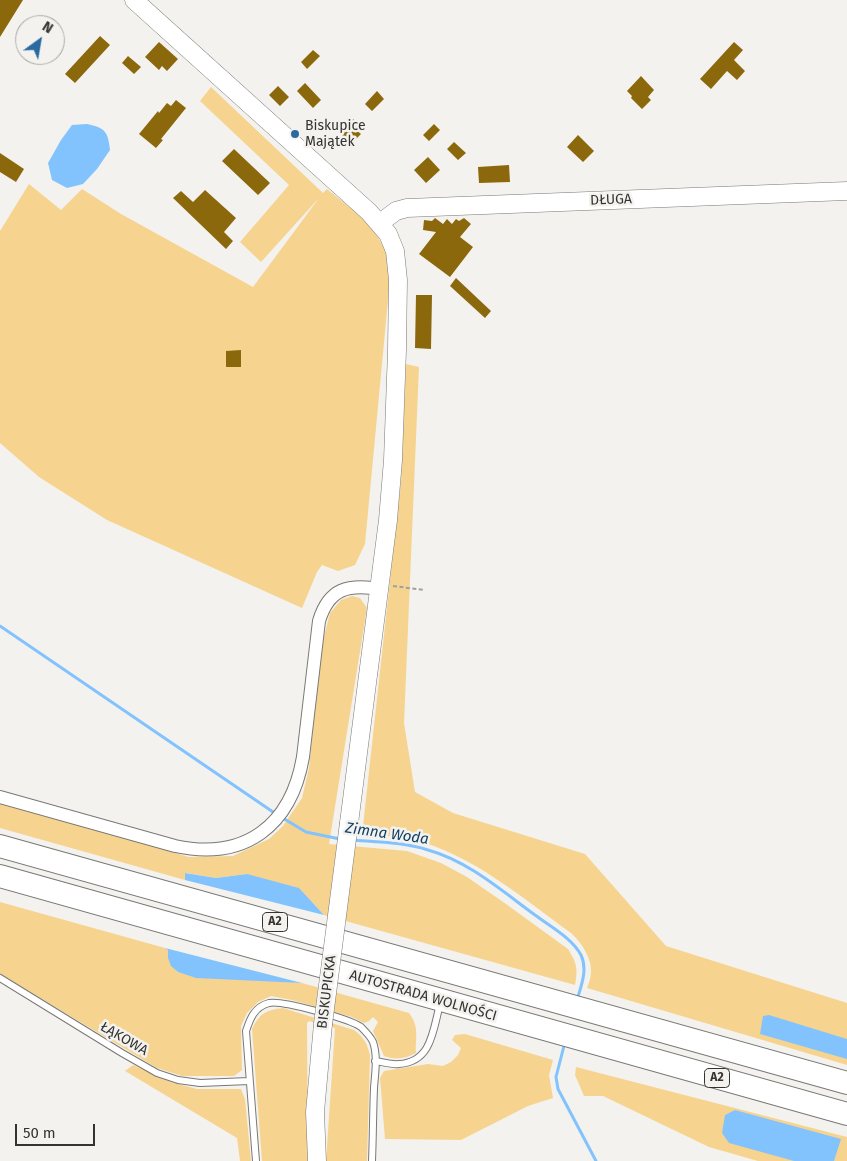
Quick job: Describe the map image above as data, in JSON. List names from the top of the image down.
{
  "streets": {
    "highway": ["A2", "AUTOSTRADA WOLNOŚCI"],
    "main road": ["DŁUGA", "BISKUPICKA"],
    "lane": ["ŁĄKOWA"]
  },
  "crossings": [
    ["DŁUGA", "BISKUPICKA"]
  ],
  "water": ["Zimna Woda"],
  "places": ["Biskupice Majątek"],
  "scale_bar": "50 m",
  "north": "top right"
}
